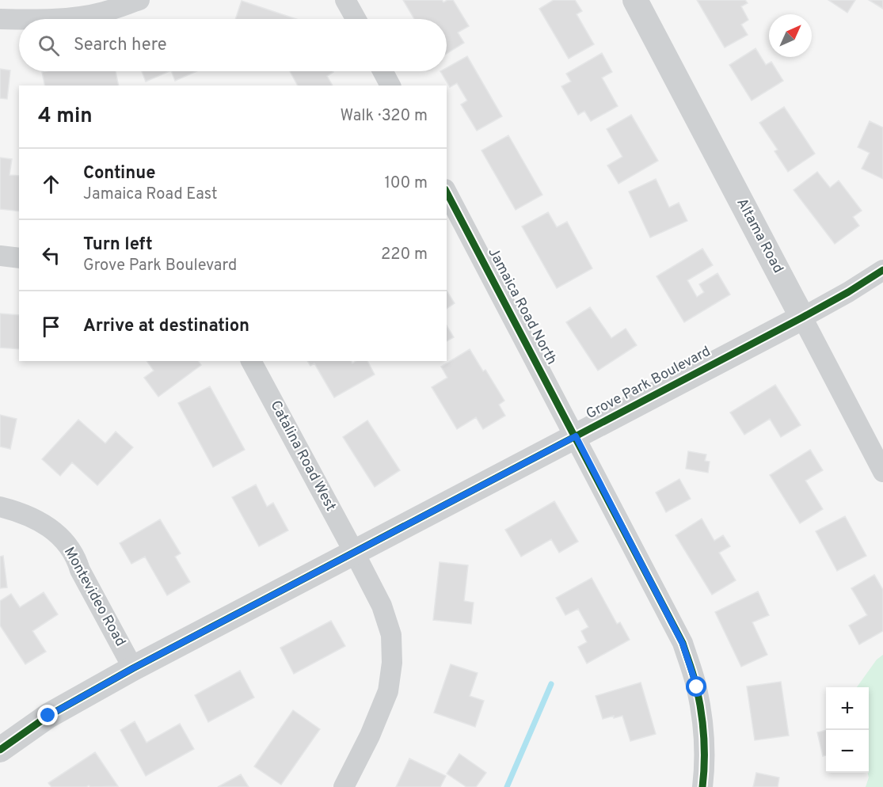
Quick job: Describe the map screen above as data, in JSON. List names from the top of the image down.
{
  "streets": {
    "street": [
      "Altama Road",
      "Jamaica Road North",
      "Grove Park Boulevard",
      "Catalina Road West",
      "Montevideo Road"
    ]
  },
  "crossings": [
    ["Altama Road", "Grove Park Boulevard"],
    ["Jamaica Road North", "Grove Park Boulevard"],
    ["Grove Park Boulevard", "Catalina Road West"],
    ["Grove Park Boulevard", "Montevideo Road"]
  ],
  "north": "top right",
  "page": {
    "search": "Search here",
    "heading": ["4 min", "Walk · 320 m"],
    "list": [
      ["Continue", "Jamaica Road East", "100 m"],
      ["Turn left", "Grove Park Boulevard", "220 m"],
      "Arrive at destination"
    ],
    "map_buttons": ["+", "−"]
  }
}
